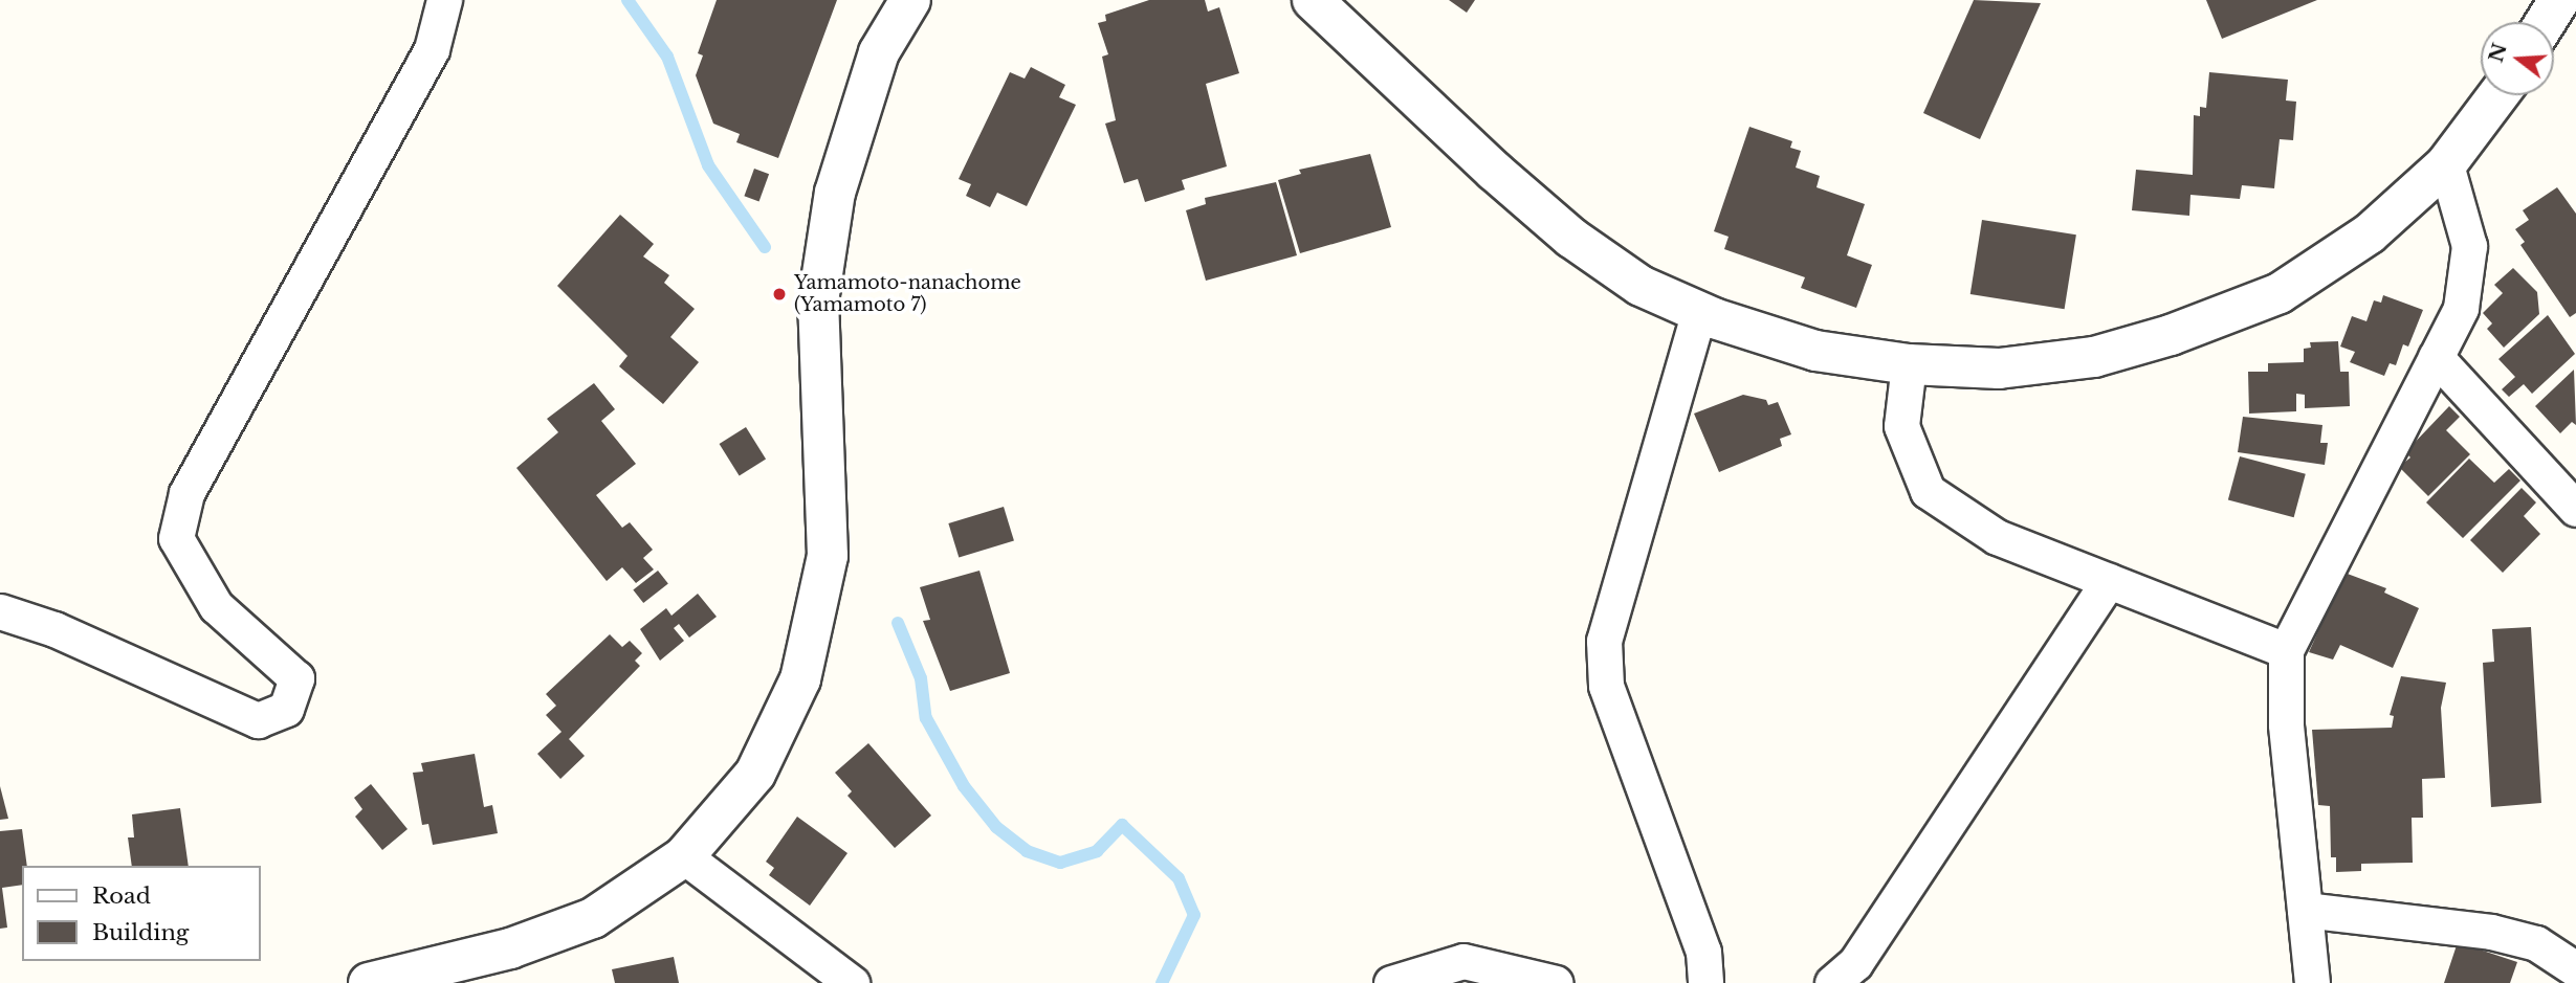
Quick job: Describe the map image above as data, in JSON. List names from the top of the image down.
{
  "places": ["Yamamoto-nanachome (Yamamoto 7)"],
  "legend": ["Road", "Building"],
  "north": "left"
}
